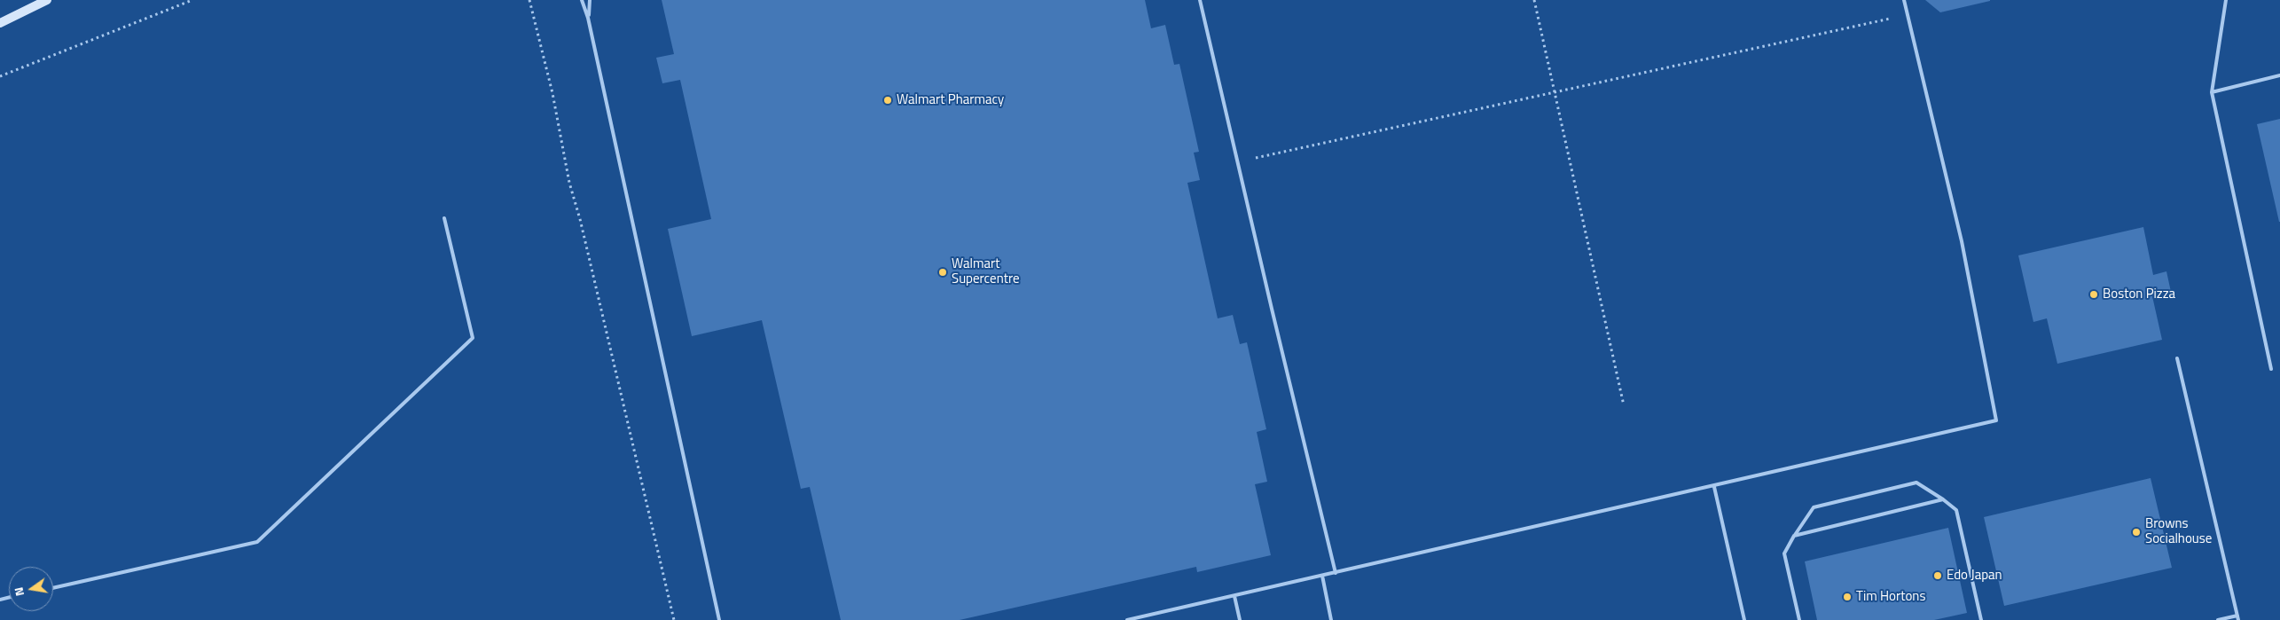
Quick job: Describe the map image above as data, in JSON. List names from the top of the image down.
{
  "places": [
    "Walmart Pharmacy",
    "Walmart Supercentre",
    "Boston Pizza",
    "Browns Socialhouse",
    "Edo Japan",
    "Tim Hortons"
  ],
  "north": "left"
}
